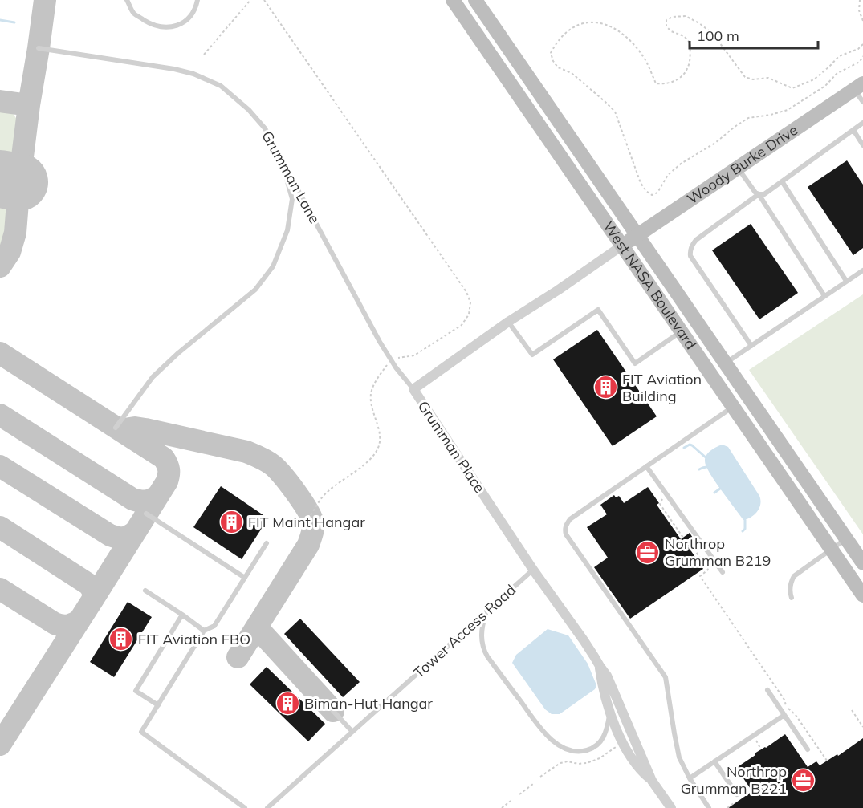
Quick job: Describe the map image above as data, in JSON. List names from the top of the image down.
{
  "streets": {
    "main road": ["Woody Burke Drive", "West NASA Boulevard"],
    "street": ["Grumman Place"],
    "lane": ["Grumman Lane", "Tower Access Road"]
  },
  "crossings": [
    ["Woody Burke Drive", "West NASA Boulevard"],
    ["Woody Burke Drive", "Grumman Place"],
    ["Grumman Lane", "Grumman Place"],
    ["West NASA Boulevard", "Grumman Place"],
    ["Grumman Place", "Tower Access Road"]
  ],
  "places": {
    "building": [
      "FIT Aviation Building",
      "FIT Maint Hangar",
      "FIT Aviation FBO",
      "Biman-Hut Hangar"
    ],
    "office": ["Northrop Grumman B219", "Northrop Grumman B221"]
  },
  "scale_bar": "100 m"
}
